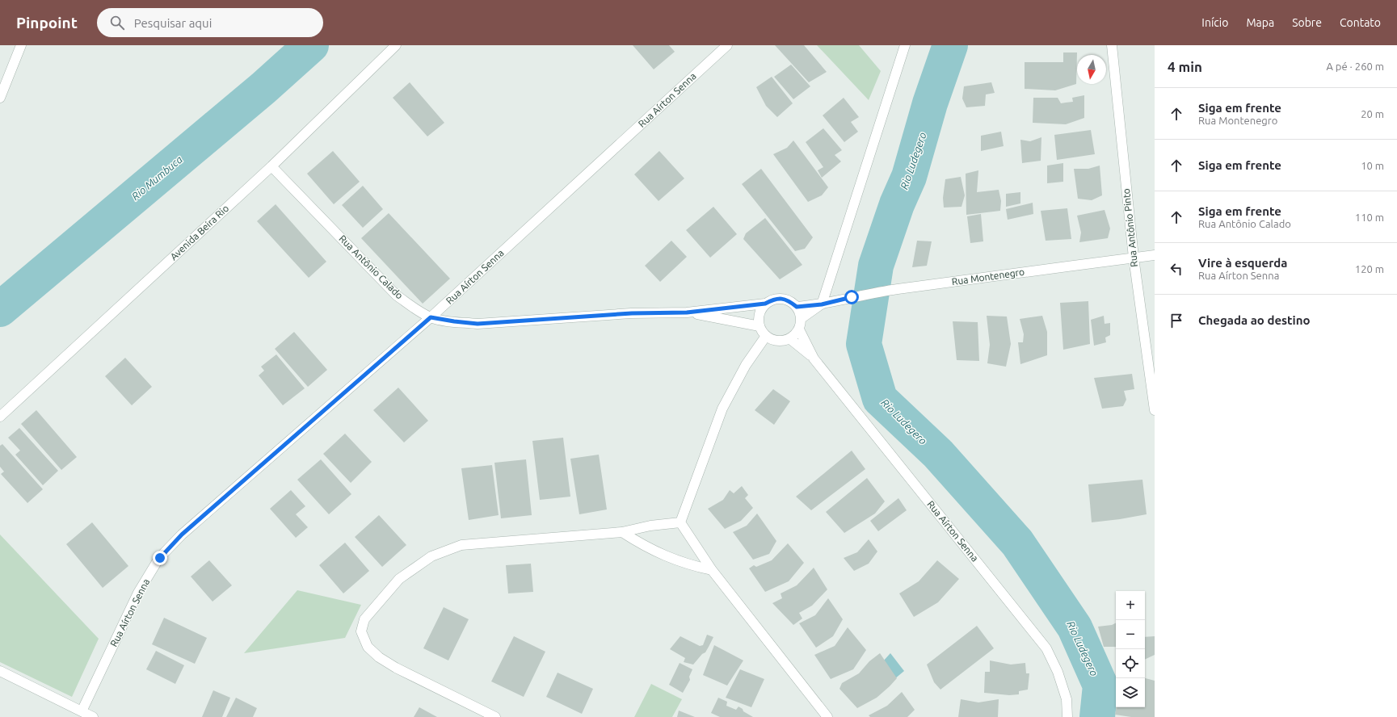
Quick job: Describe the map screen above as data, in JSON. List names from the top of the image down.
{
  "streets": {
    "street": [
      "Rua Aírton Senna",
      "Rua Antônio Pinto",
      "Avenida Beira Rio",
      "Rua Antônio Calado",
      "Rua Montenegro"
    ]
  },
  "crossings": [
    ["Rua Aírton Senna", "Rua Antônio Calado"],
    ["Rua Aírton Senna", "Rua Montenegro"],
    ["Rua Antônio Pinto", "Rua Montenegro"],
    ["Avenida Beira Rio", "Rua Antônio Calado"],
    ["Rua Antônio Calado", "Rua Montenegro"]
  ],
  "water": ["Rio Ludegero", "Rio Mumbuca"],
  "north": "bottom",
  "page": {
    "header": "Pinpoint",
    "search": "Pesquisar aqui",
    "nav": [
      "Início",
      "Mapa",
      "Sobre",
      "Contato"
    ],
    "heading": ["4 min", "A pé · 260 m"],
    "list": [
      ["Siga em frente", "Rua Montenegro", "20 m"],
      ["Siga em frente", "10 m"],
      ["Siga em frente", "Rua Antônio Calado", "110 m"],
      ["Vire à esquerda", "Rua Aírton Senna", "120 m"],
      "Chegada ao destino"
    ],
    "map_buttons": ["+", "−"]
  }
}
